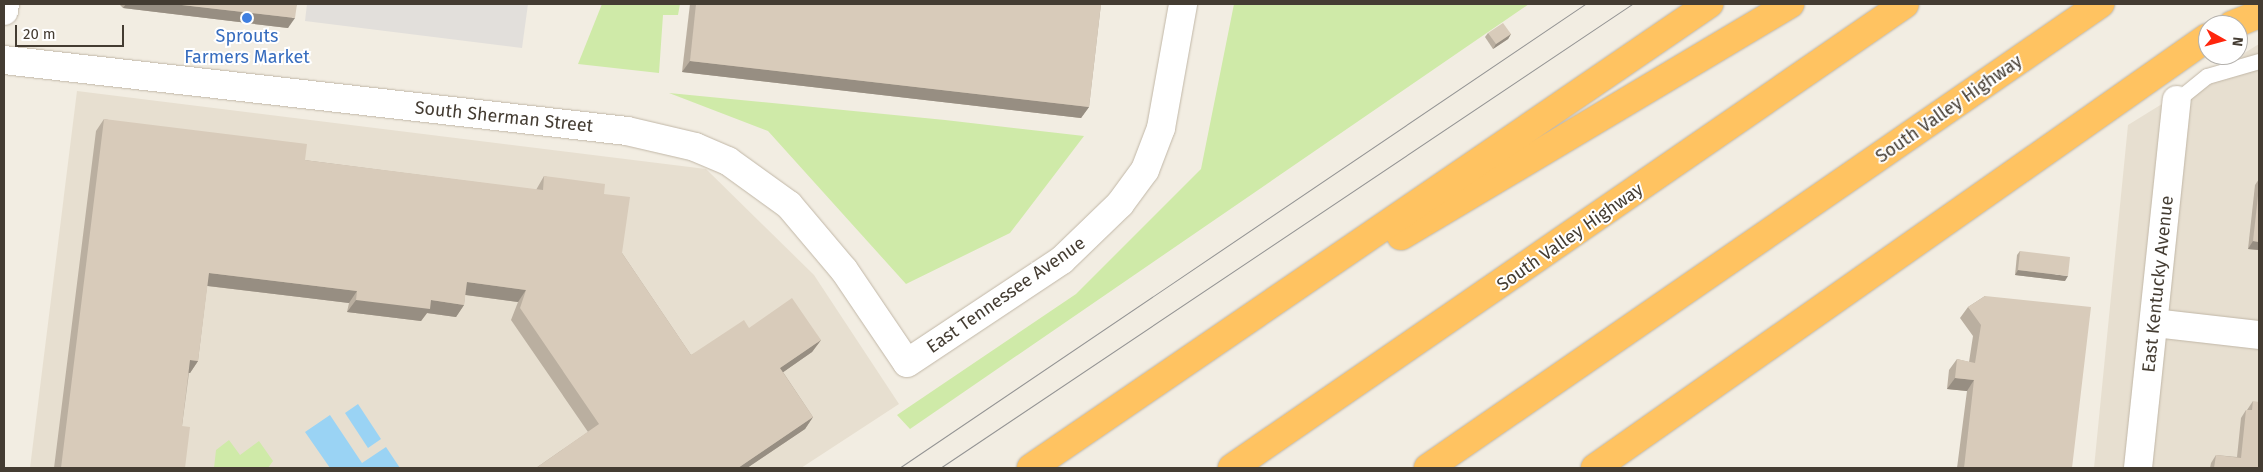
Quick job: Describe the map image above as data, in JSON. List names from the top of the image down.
{
  "streets": {
    "highway": ["South Valley Highway"],
    "street": ["South Sherman Street", "East Kentucky Avenue", "East Tennessee Avenue"]
  },
  "crossings": [
    ["South Sherman Street", "East Tennessee Avenue"]
  ],
  "places": ["Sprouts Farmers Market"],
  "scale_bar": "20 m",
  "north": "right"
}
